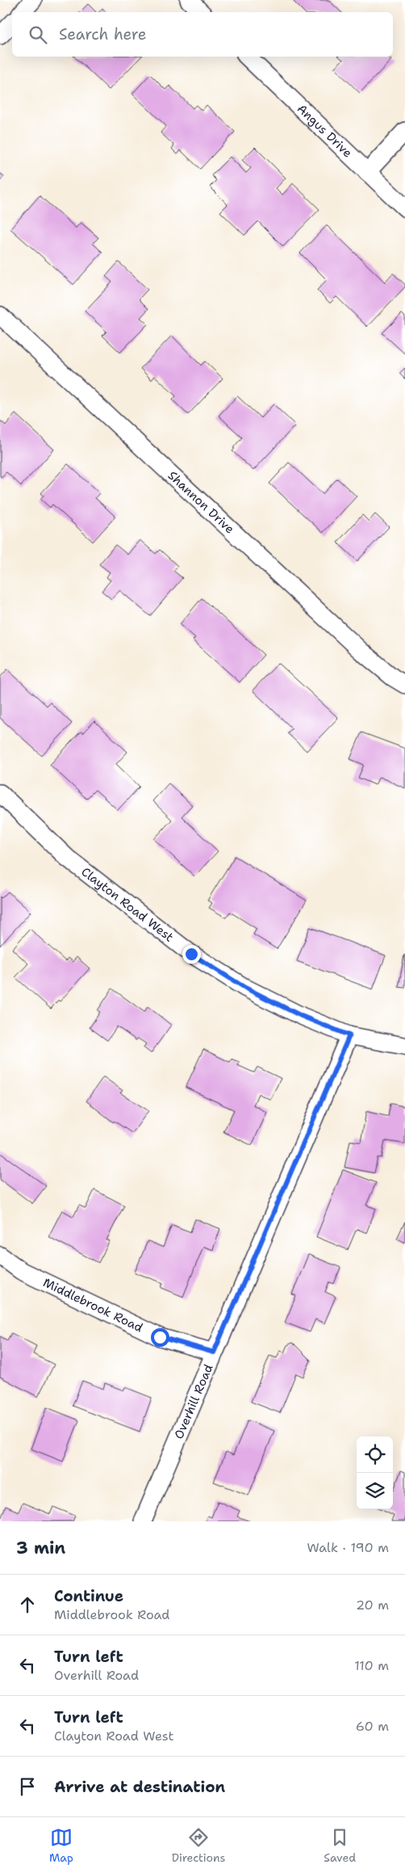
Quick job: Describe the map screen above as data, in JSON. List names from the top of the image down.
{
  "streets": {
    "street": [
      "Angus Drive",
      "Shannon Drive",
      "Clayton Road West",
      "Middlebrook Road",
      "Overhill Road"
    ]
  },
  "crossings": [
    ["Clayton Road West", "Overhill Road"],
    ["Middlebrook Road", "Overhill Road"]
  ],
  "page": {
    "search": "Search here",
    "heading": ["3 min", "Walk · 190 m"],
    "list": [
      ["Continue", "Middlebrook Road", "20 m"],
      ["Turn left", "Overhill Road", "110 m"],
      ["Turn left", "Clayton Road West", "60 m"],
      "Arrive at destination"
    ],
    "nav": ["Map", "Directions", "Saved"]
  }
}
